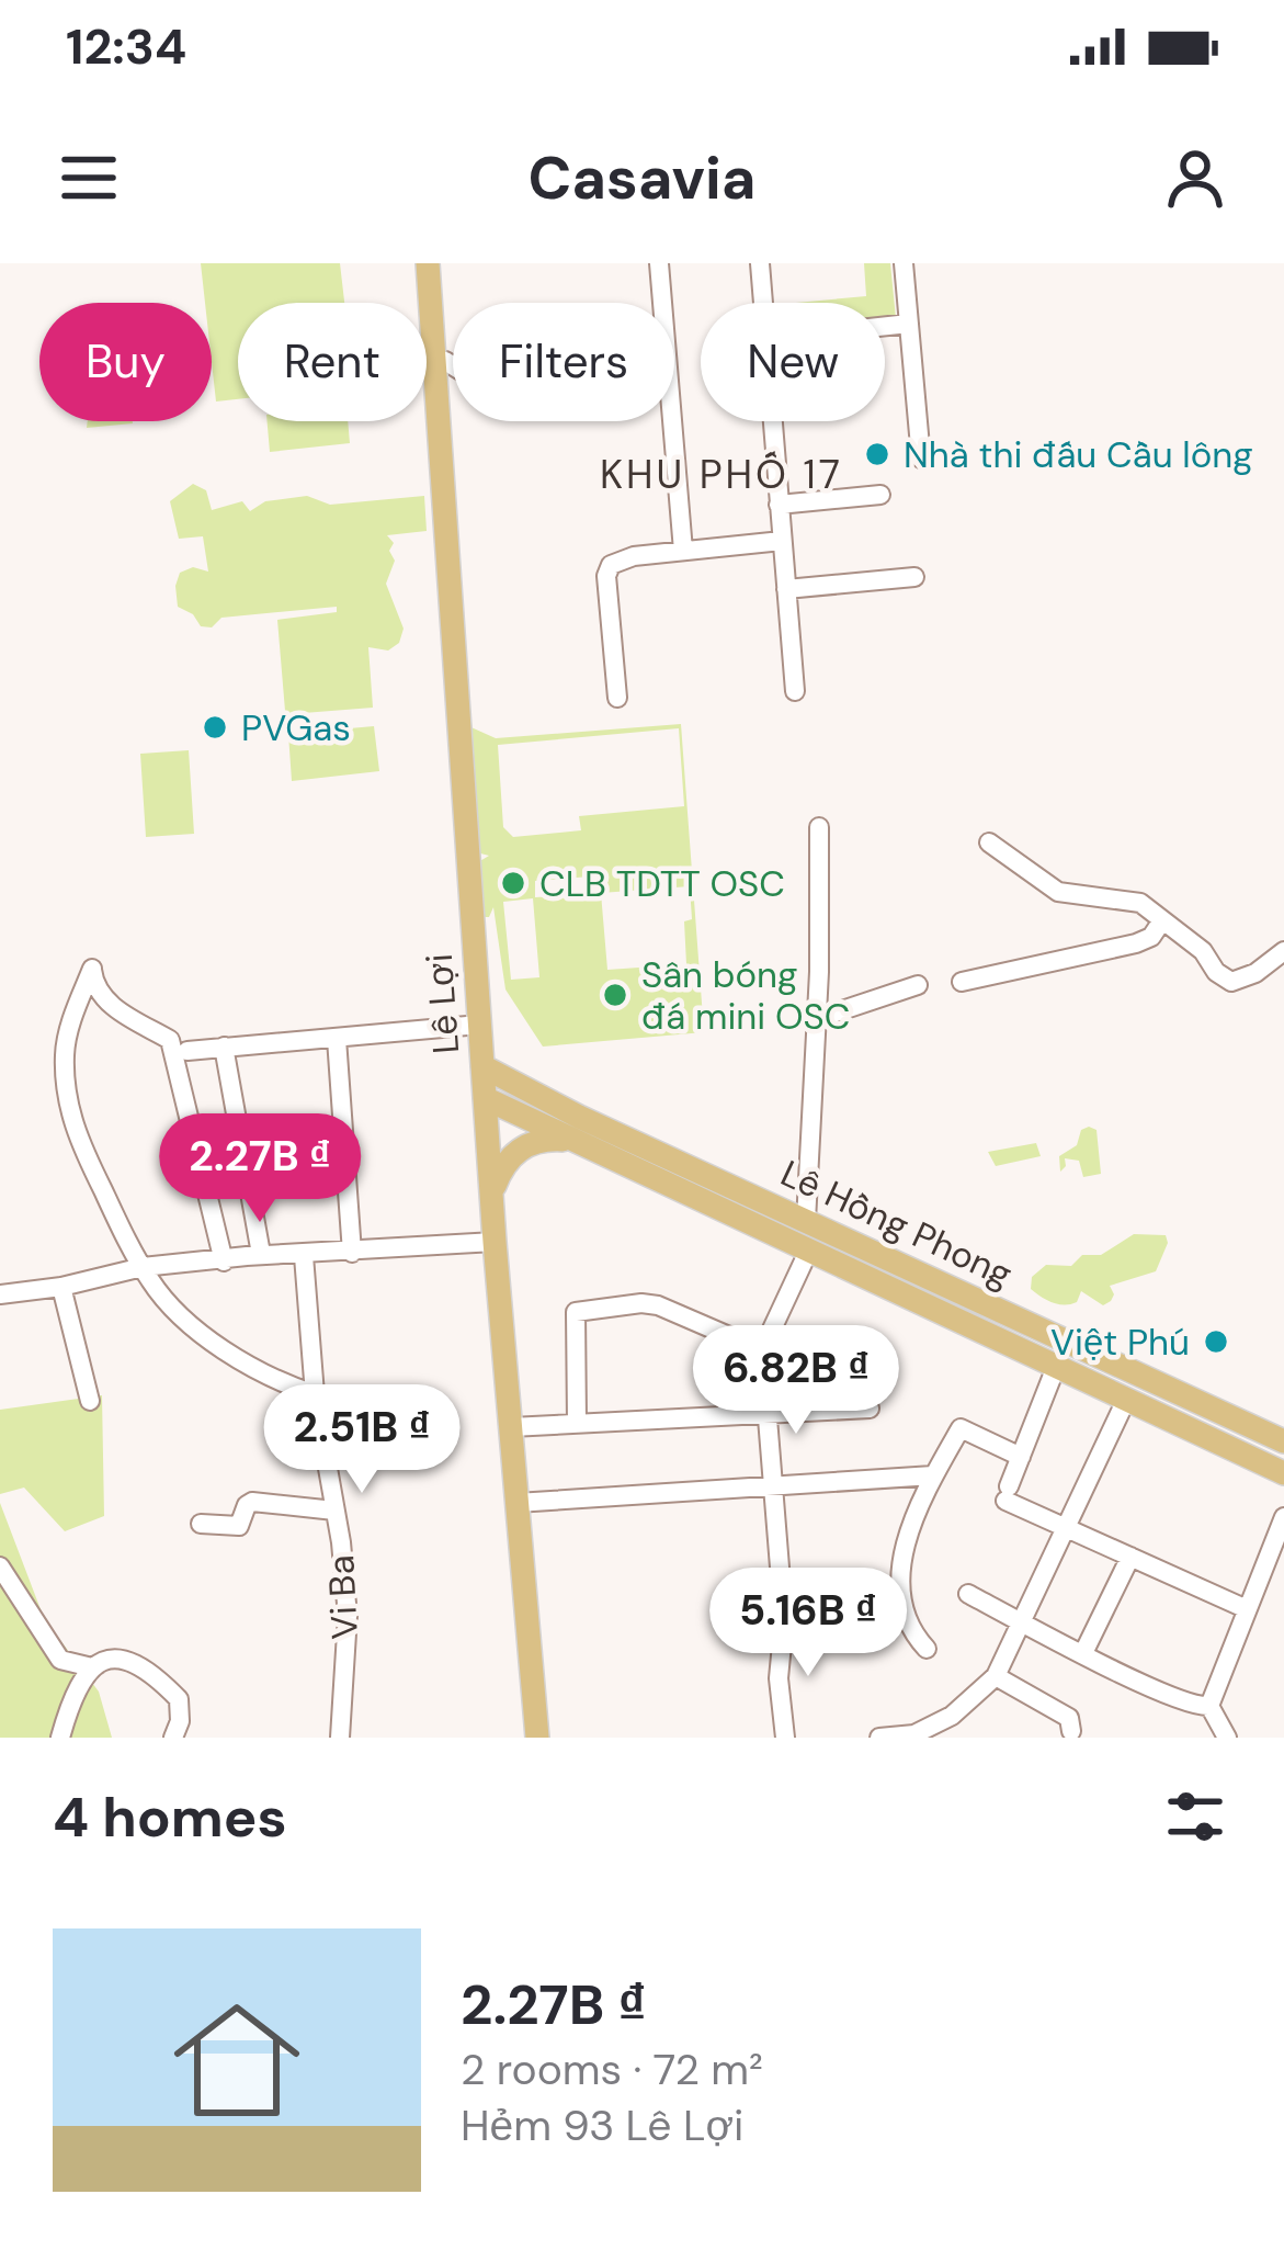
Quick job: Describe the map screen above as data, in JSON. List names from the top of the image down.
{
  "streets": {
    "main road": ["Lê Lợi", "Lê Hồng Phong"],
    "street": ["Vi Ba"]
  },
  "crossings": [
    ["Lê Lợi", "Lê Hồng Phong"]
  ],
  "districts": ["KHU PHỐ 17"],
  "places": [
    "Nhà thi đấu Cầu lông",
    "PVGas",
    "CLB TDTT OSC",
    "Sân bóng đá mini OSC",
    "Việt Phú"
  ],
  "page": {
    "status": "12:34",
    "header": "Casavia",
    "chip": [
      "Buy",
      "Rent",
      "Filters",
      "New"
    ],
    "price": [
      "2.27B ₫",
      "6.82B ₫",
      "2.51B ₫",
      "5.16B ₫"
    ],
    "heading": "4 homes",
    "list": [
      {
        "name": "2.27B ₫",
        "note": "2 rooms · 72 m² · Hẻm 93 Lê Lợi"
      }
    ]
  }
}
